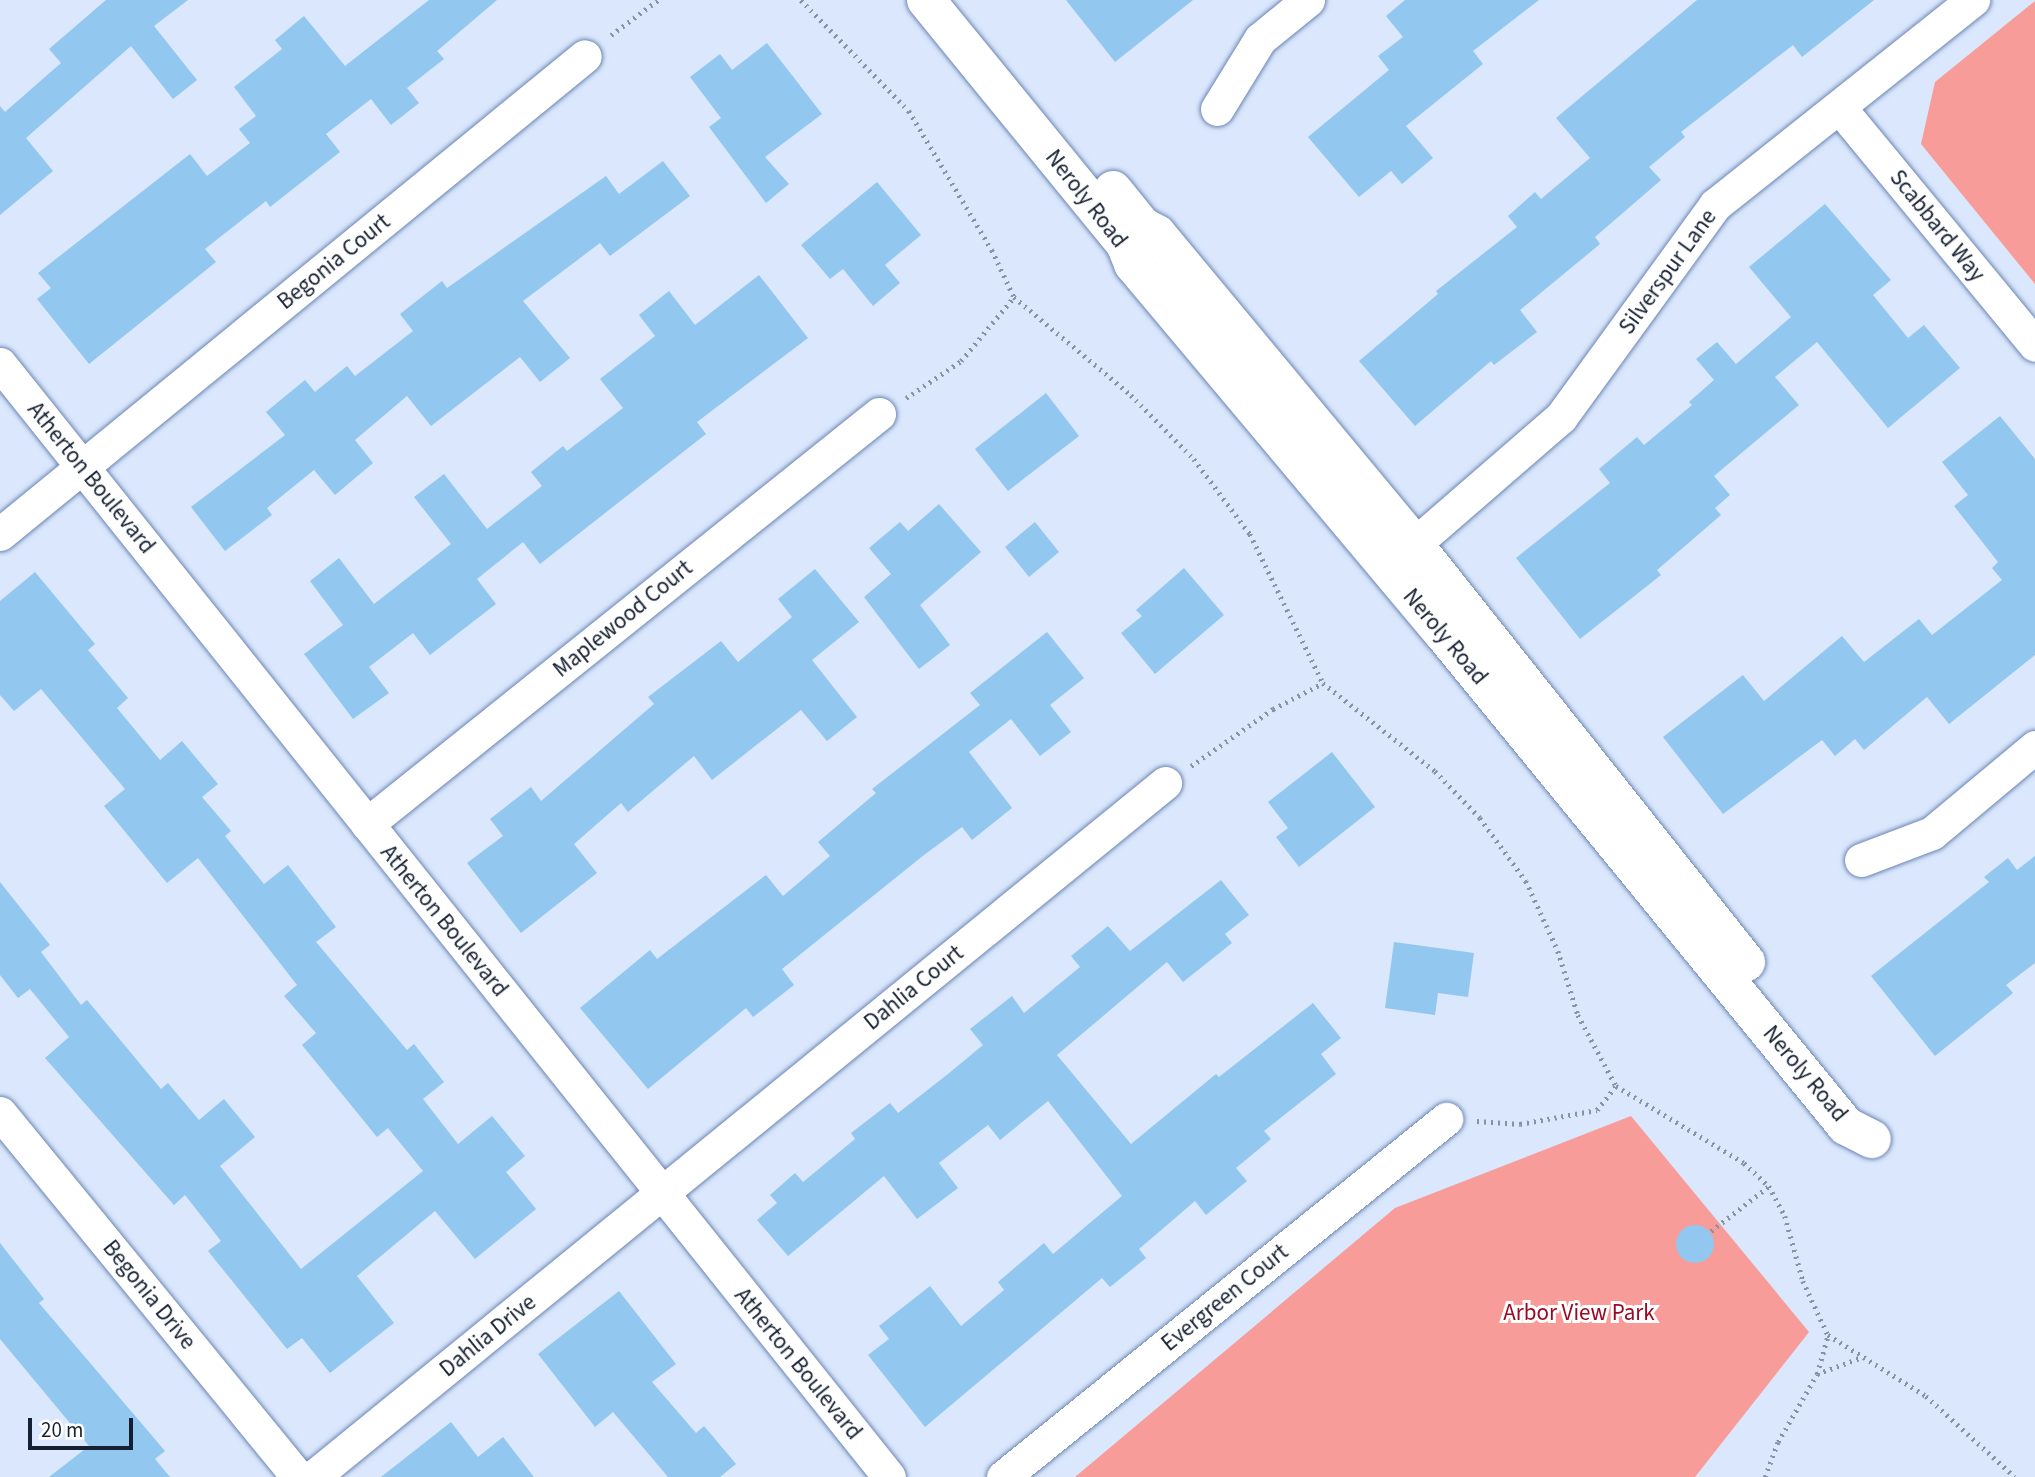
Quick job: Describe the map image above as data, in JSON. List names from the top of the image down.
{
  "streets": {
    "street": [
      "Neroly Road",
      "Scabbard Way",
      "Begonia Court",
      "Silverspur Lane",
      "Atherton Boulevard",
      "Maplewood Court",
      "Dahlia Court",
      "Begonia Drive",
      "Evergreen Court",
      "Dahlia Drive"
    ]
  },
  "crossings": [
    ["Neroly Road", "Silverspur Lane"],
    ["Scabbard Way", "Silverspur Lane"],
    ["Begonia Court", "Atherton Boulevard"],
    ["Atherton Boulevard", "Maplewood Court"],
    ["Atherton Boulevard", "Dahlia Court"],
    ["Atherton Boulevard", "Dahlia Drive"],
    ["Dahlia Court", "Dahlia Drive"]
  ],
  "parks": ["Arbor View Park"],
  "scale_bar": "20 m"
}
